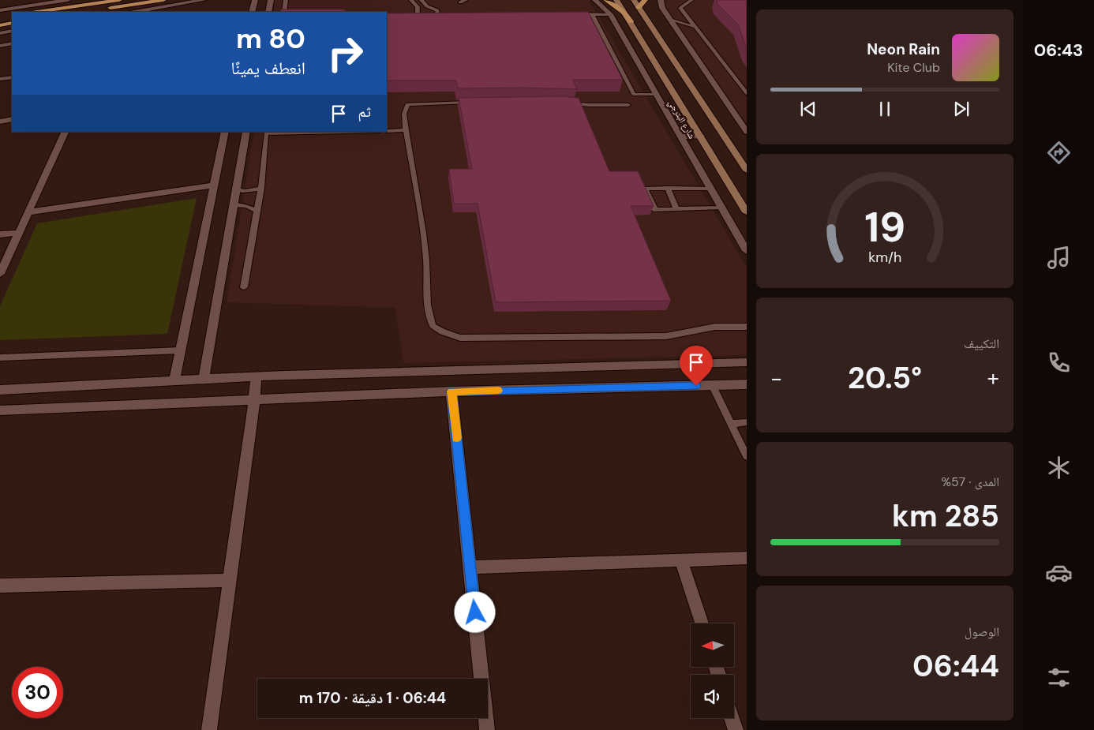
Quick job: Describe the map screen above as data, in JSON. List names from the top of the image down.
{
  "streets": {
    "main road": ["شارع البترجي"]
  },
  "north": "left",
  "page": {
    "tabs": "06:43",
    "turn": ["80 m", "انعطف يمينًا"],
    "song": ["Neon Rain", "Kite Club"],
    "then": "ثم",
    "tile": [
      "التكييف",
      ["المدى · 57%", "285 km"],
      ["الوصول", "06:44"]
    ],
    "heat": ["−", "20.5°", "+"],
    "limit": "30",
    "trip": "06:44 · 1 دقيقة · 170 m",
    "gauge": ["19", "km/h"]
  }
}
